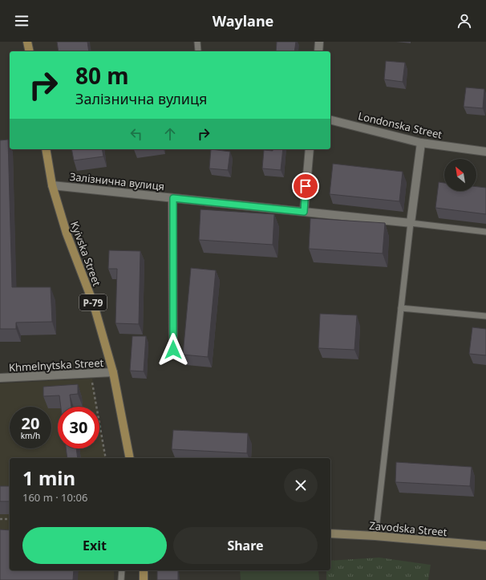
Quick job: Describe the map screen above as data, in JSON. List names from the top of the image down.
{
  "streets": {
    "main road": ["Kyivska Street", "Р-79"],
    "street": [
      "Londonska Street",
      "Залізнична вулиця",
      "Khmelnytska Street",
      "Zavodska Street"
    ]
  },
  "crossings": [
    ["Залізнична вулиця", "Kyivska Street"],
    ["Kyivska Street", "Khmelnytska Street"]
  ],
  "north": "top left",
  "page": {
    "header": "Waylane",
    "turn": ["80 m", "Залізнична вулиця"],
    "speed": "20 km/h",
    "limit": "30",
    "heading": ["1 min", "160 m · 10:06"],
    "buttons": ["Exit", "Share"]
  }
}
